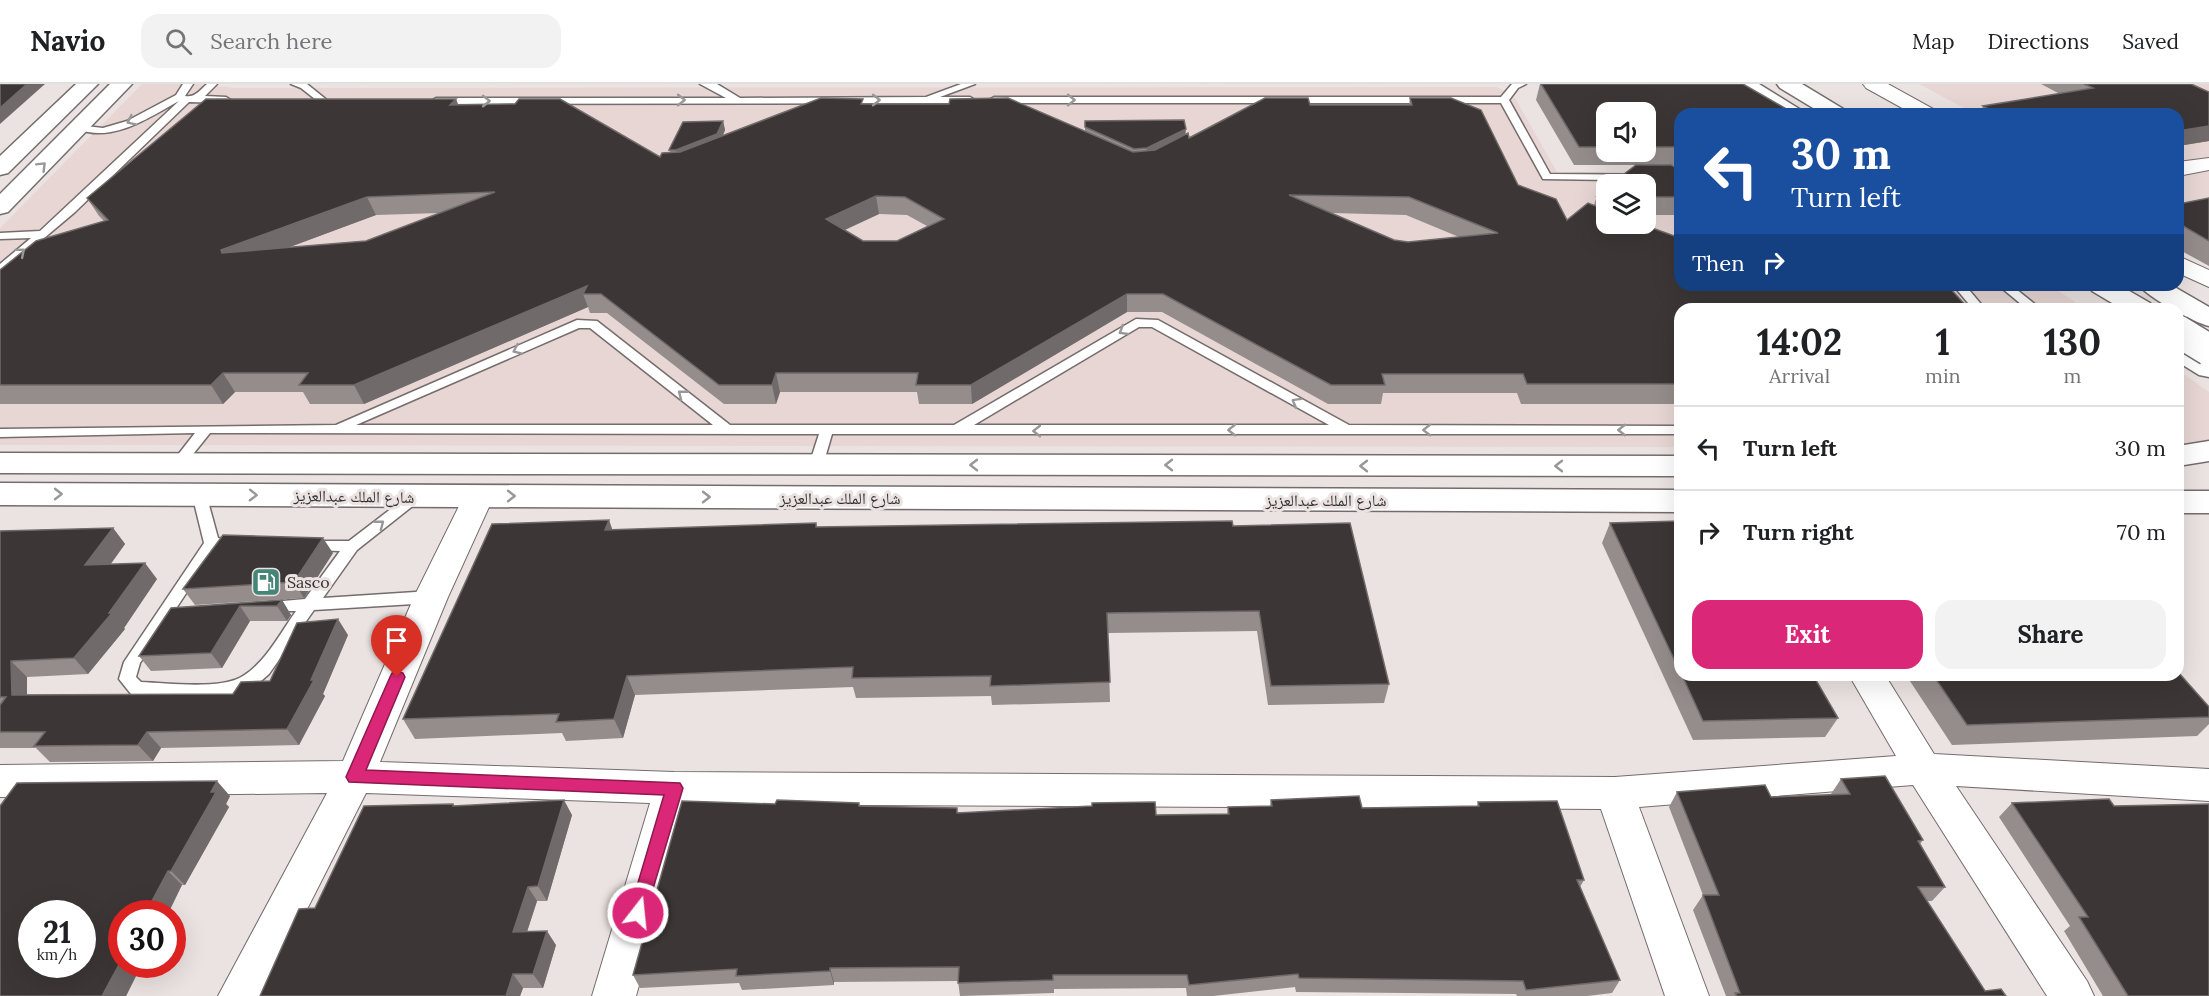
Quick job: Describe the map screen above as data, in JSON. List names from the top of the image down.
{
  "streets": {
    "street": ["شارع الملك عبدالعزيز"]
  },
  "places": {
    "fuel station": ["Sasco"]
  },
  "page": {
    "header": "Navio",
    "search": "Search here",
    "nav": ["Map", "Directions", "Saved"],
    "turn": ["30 m", "Turn left"],
    "then": "Then",
    "eta": [
      "14:02",
      "Arrival",
      "1",
      "min",
      "130",
      "m"
    ],
    "list": [
      {
        "name": "Turn left",
        "value": "30 m"
      },
      {
        "name": "Turn right",
        "value": "70 m"
      }
    ],
    "buttons": ["Exit", "Share"],
    "speed": "21 km/h",
    "limit": "30"
  }
}
